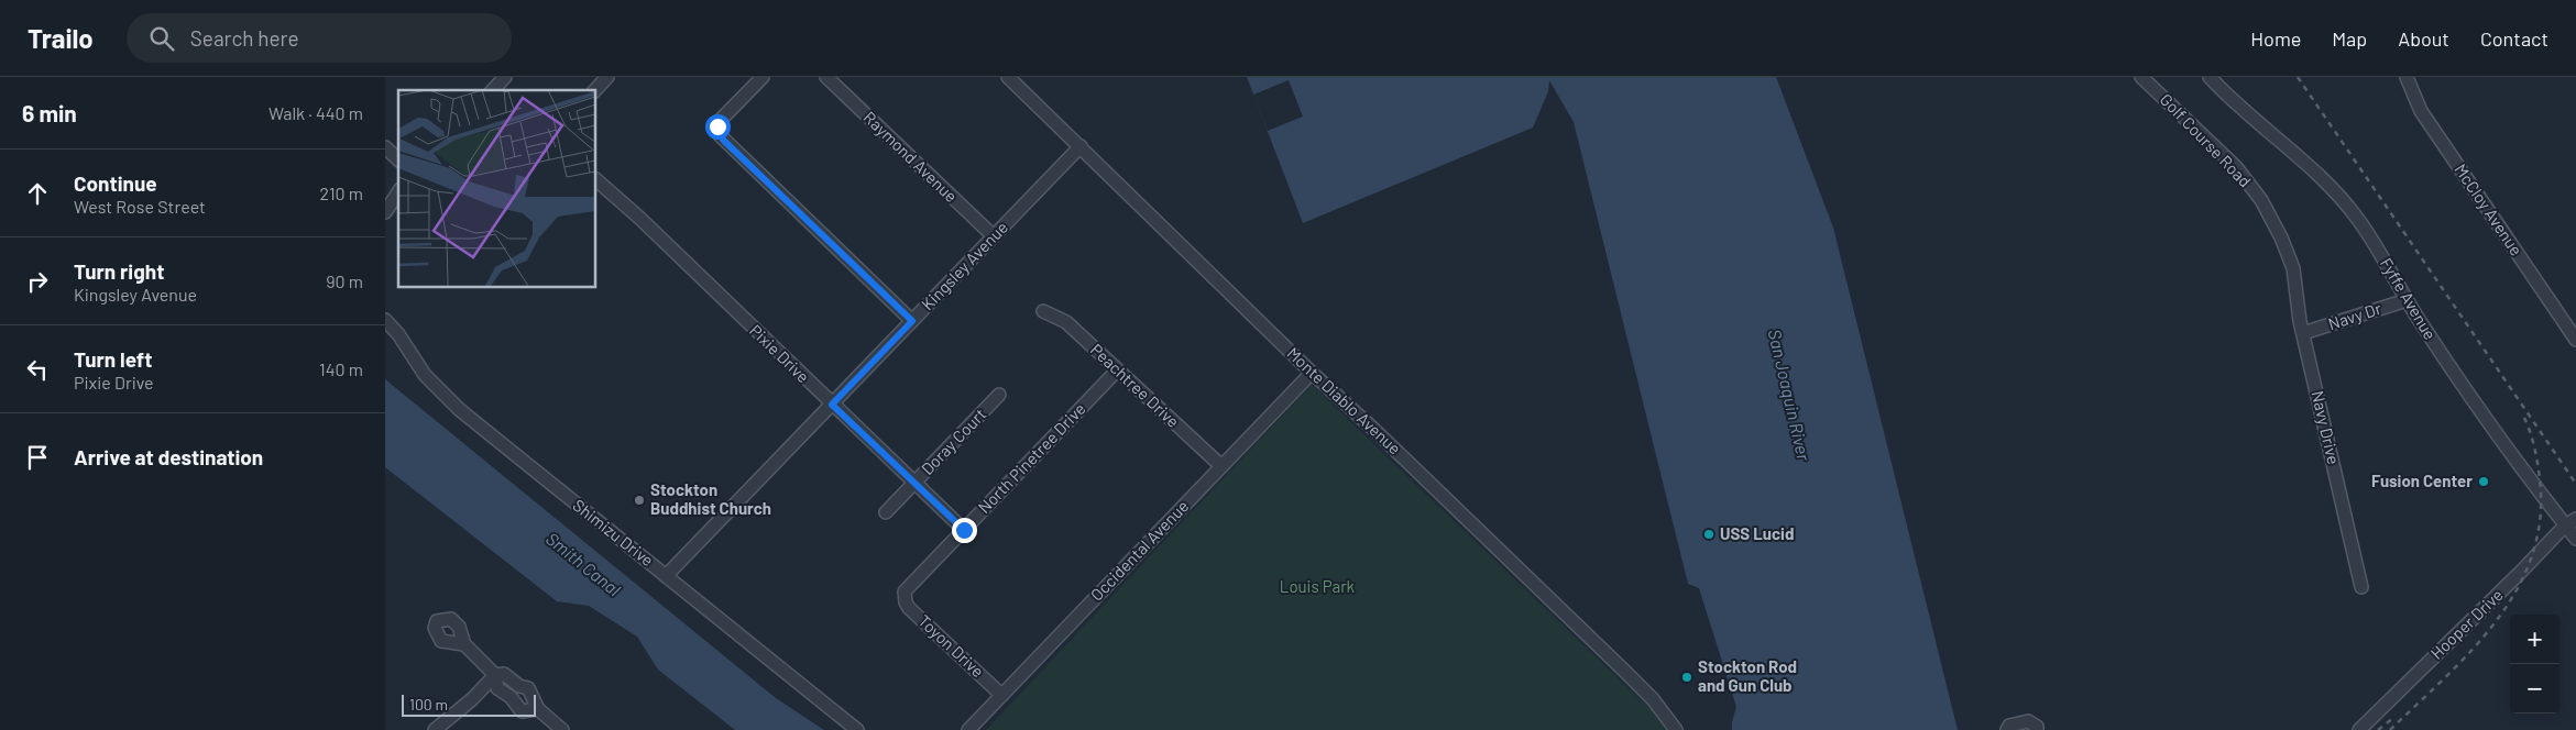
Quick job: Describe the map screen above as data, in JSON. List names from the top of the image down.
{
  "streets": {
    "street": [
      "Golf Course Road",
      "Raymond Avenue",
      "McCloy Avenue",
      "Kingsley Avenue",
      "Fyffe Avenue",
      "Navy Dr",
      "Pixie Drive",
      "Peachtree Drive",
      "Monte Diablo Avenue",
      "Navy Drive",
      "Doray Court",
      "North Pinetree Drive",
      "Shimizu Drive",
      "Occidental Avenue",
      "Hooper Drive",
      "Toyon Drive"
    ]
  },
  "crossings": [
    ["Golf Course Road", "Navy Drive"],
    ["Raymond Avenue", "Kingsley Avenue"],
    ["Kingsley Avenue", "Pixie Drive"],
    ["Kingsley Avenue", "Monte Diablo Avenue"],
    ["Kingsley Avenue", "Shimizu Drive"],
    ["Fyffe Avenue", "Navy Dr"],
    ["Fyffe Avenue", "Hooper Drive"],
    ["Navy Dr", "Navy Drive"],
    ["Pixie Drive", "Doray Court"],
    ["Pixie Drive", "North Pinetree Drive"],
    ["Peachtree Drive", "North Pinetree Drive"],
    ["Peachtree Drive", "Occidental Avenue"],
    ["Monte Diablo Avenue", "Occidental Avenue"],
    ["North Pinetree Drive", "Toyon Drive"],
    ["Occidental Avenue", "Toyon Drive"]
  ],
  "water": ["San Joaquin River", "Smith Canal"],
  "parks": ["Louis Park"],
  "places": [
    "Fusion Center",
    "Stockton Buddhist Church",
    "USS Lucid",
    "Stockton Rod and Gun Club"
  ],
  "scale_bar": "100 m",
  "page": {
    "header": "Trailo",
    "search": "Search here",
    "nav": [
      "Home",
      "Map",
      "About",
      "Contact"
    ],
    "heading": ["6 min", "Walk · 440 m"],
    "list": [
      ["Continue", "West Rose Street", "210 m"],
      ["Turn right", "Kingsley Avenue", "90 m"],
      ["Turn left", "Pixie Drive", "140 m"],
      "Arrive at destination"
    ],
    "map_buttons": ["+", "−"],
    "scale": "100 m"
  }
}
